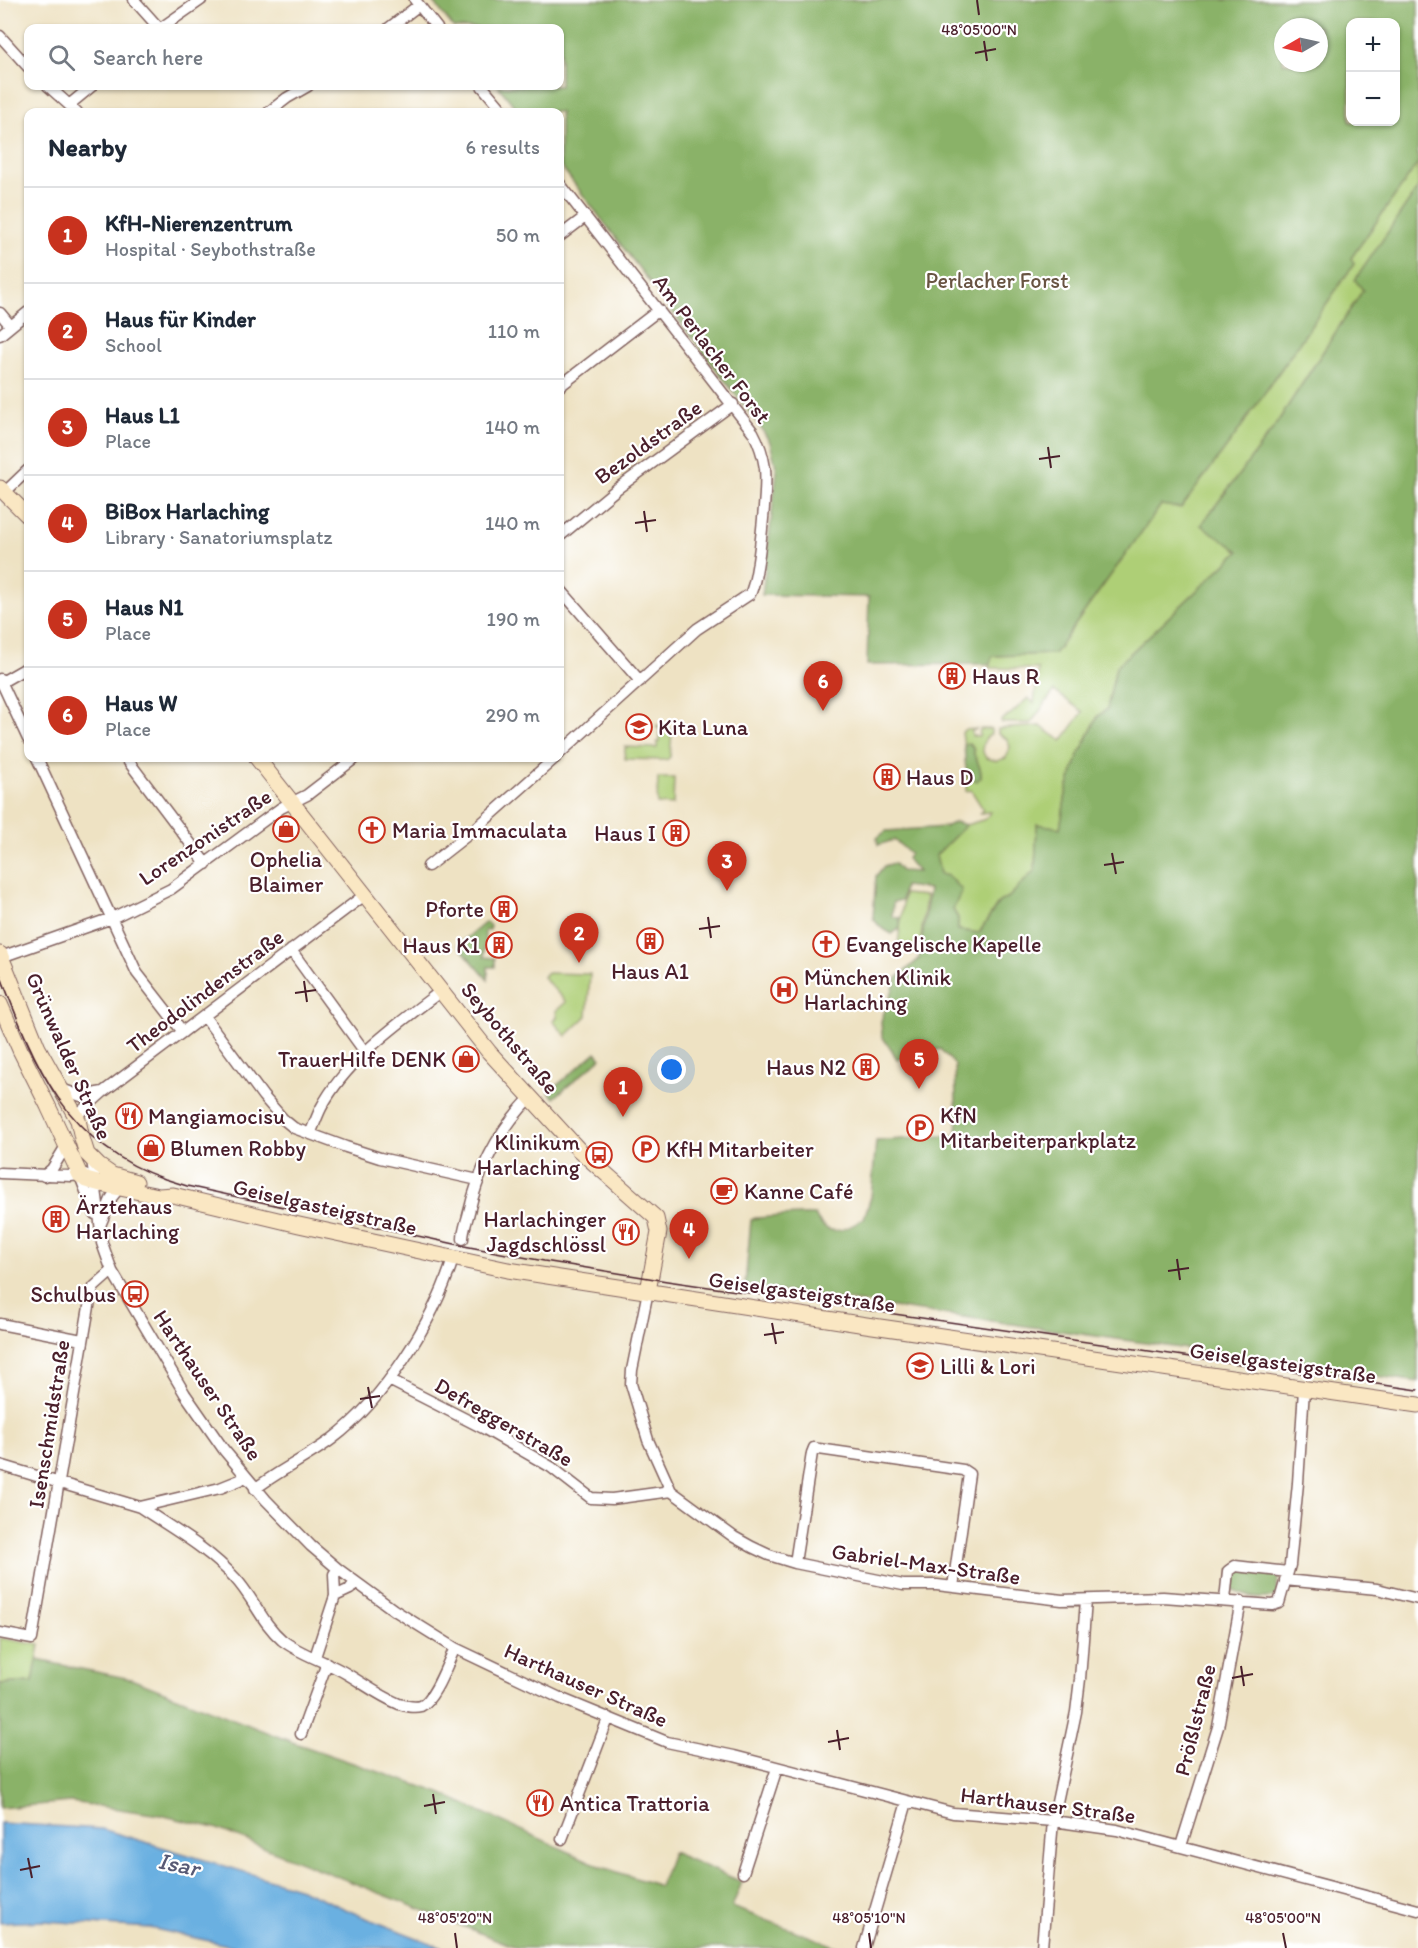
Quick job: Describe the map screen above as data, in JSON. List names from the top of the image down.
{
  "streets": {
    "main road": ["Seybothstraße", "Grünwalder Straße", "Geiselgasteigstraße"],
    "street": [
      "Am Perlacher Forst",
      "Bezoldstraße",
      "Lorenzonistraße",
      "Theodolindenstraße",
      "Harthauser Straße",
      "Defreggerstraße",
      "Isenschmidstraße",
      "Gabriel-Max-Straße",
      "Prößlstraße"
    ]
  },
  "crossings": [
    ["Am Perlacher Forst", "Bezoldstraße"],
    ["Lorenzonistraße", "Seybothstraße"],
    ["Lorenzonistraße", "Grünwalder Straße"],
    ["Theodolindenstraße", "Seybothstraße"],
    ["Theodolindenstraße", "Grünwalder Straße"],
    ["Seybothstraße", "Geiselgasteigstraße"],
    ["Seybothstraße", "Gabriel-Max-Straße"],
    ["Grünwalder Straße", "Geiselgasteigstraße"],
    ["Geiselgasteigstraße", "Gabriel-Max-Straße"],
    ["Harthauser Straße", "Isenschmidstraße"],
    ["Harthauser Straße", "Prößlstraße"],
    ["Defreggerstraße", "Gabriel-Max-Straße"],
    ["Gabriel-Max-Straße", "Prößlstraße"]
  ],
  "water": ["Isar"],
  "parks": ["Perlacher Forst"],
  "places": {
    "building": [
      "Haus R",
      "Haus D",
      "Haus I",
      "Pforte",
      "Haus A1",
      "Haus K1",
      "Haus N2",
      "Ärztehaus Harlaching"
    ],
    "school or university": ["Kita Luna", "Lilli & Lori"],
    "shop": ["Ophelia Blaimer", "TrauerHilfe DENK", "Blumen Robby"],
    "church": ["Maria Immaculata", "Evangelische Kapelle"],
    "hospital": ["München Klinik Harlaching"],
    "restaurant": ["Mangiamocisu", "Harlachinger Jagdschlössl", "Antica Trattoria"],
    "parking": ["KfN Mitarbeiterparkplatz", "KfH Mitarbeiter"],
    "bus stop": ["Klinikum Harlaching", "Schulbus"],
    "cafe": ["Kanne Café"]
  },
  "north": "left",
  "page": {
    "map_buttons": ["+", "−"],
    "search": "Search here",
    "heading": ["Nearby", "6 results"],
    "list": [
      {
        "mark": "1",
        "name": "KfH-Nierenzentrum",
        "note": "Hospital · Seybothstraße",
        "value": "50 m"
      },
      {
        "mark": "2",
        "name": "Haus für Kinder",
        "note": "School",
        "value": "110 m"
      },
      {
        "mark": "3",
        "name": "Haus L1",
        "note": "Place",
        "value": "140 m"
      },
      {
        "mark": "4",
        "name": "BiBox Harlaching",
        "note": "Library · Sanatoriumsplatz",
        "value": "140 m"
      },
      {
        "mark": "5",
        "name": "Haus N1",
        "note": "Place",
        "value": "190 m"
      },
      {
        "mark": "6",
        "name": "Haus W",
        "note": "Place",
        "value": "290 m"
      }
    ],
    "pins": [
      "6",
      "3",
      "2",
      "5",
      "1",
      "4"
    ]
  },
  "coordinates": ["48°05'00\"N", "48°05'20\"N", "48°05'10\"N"]
}
